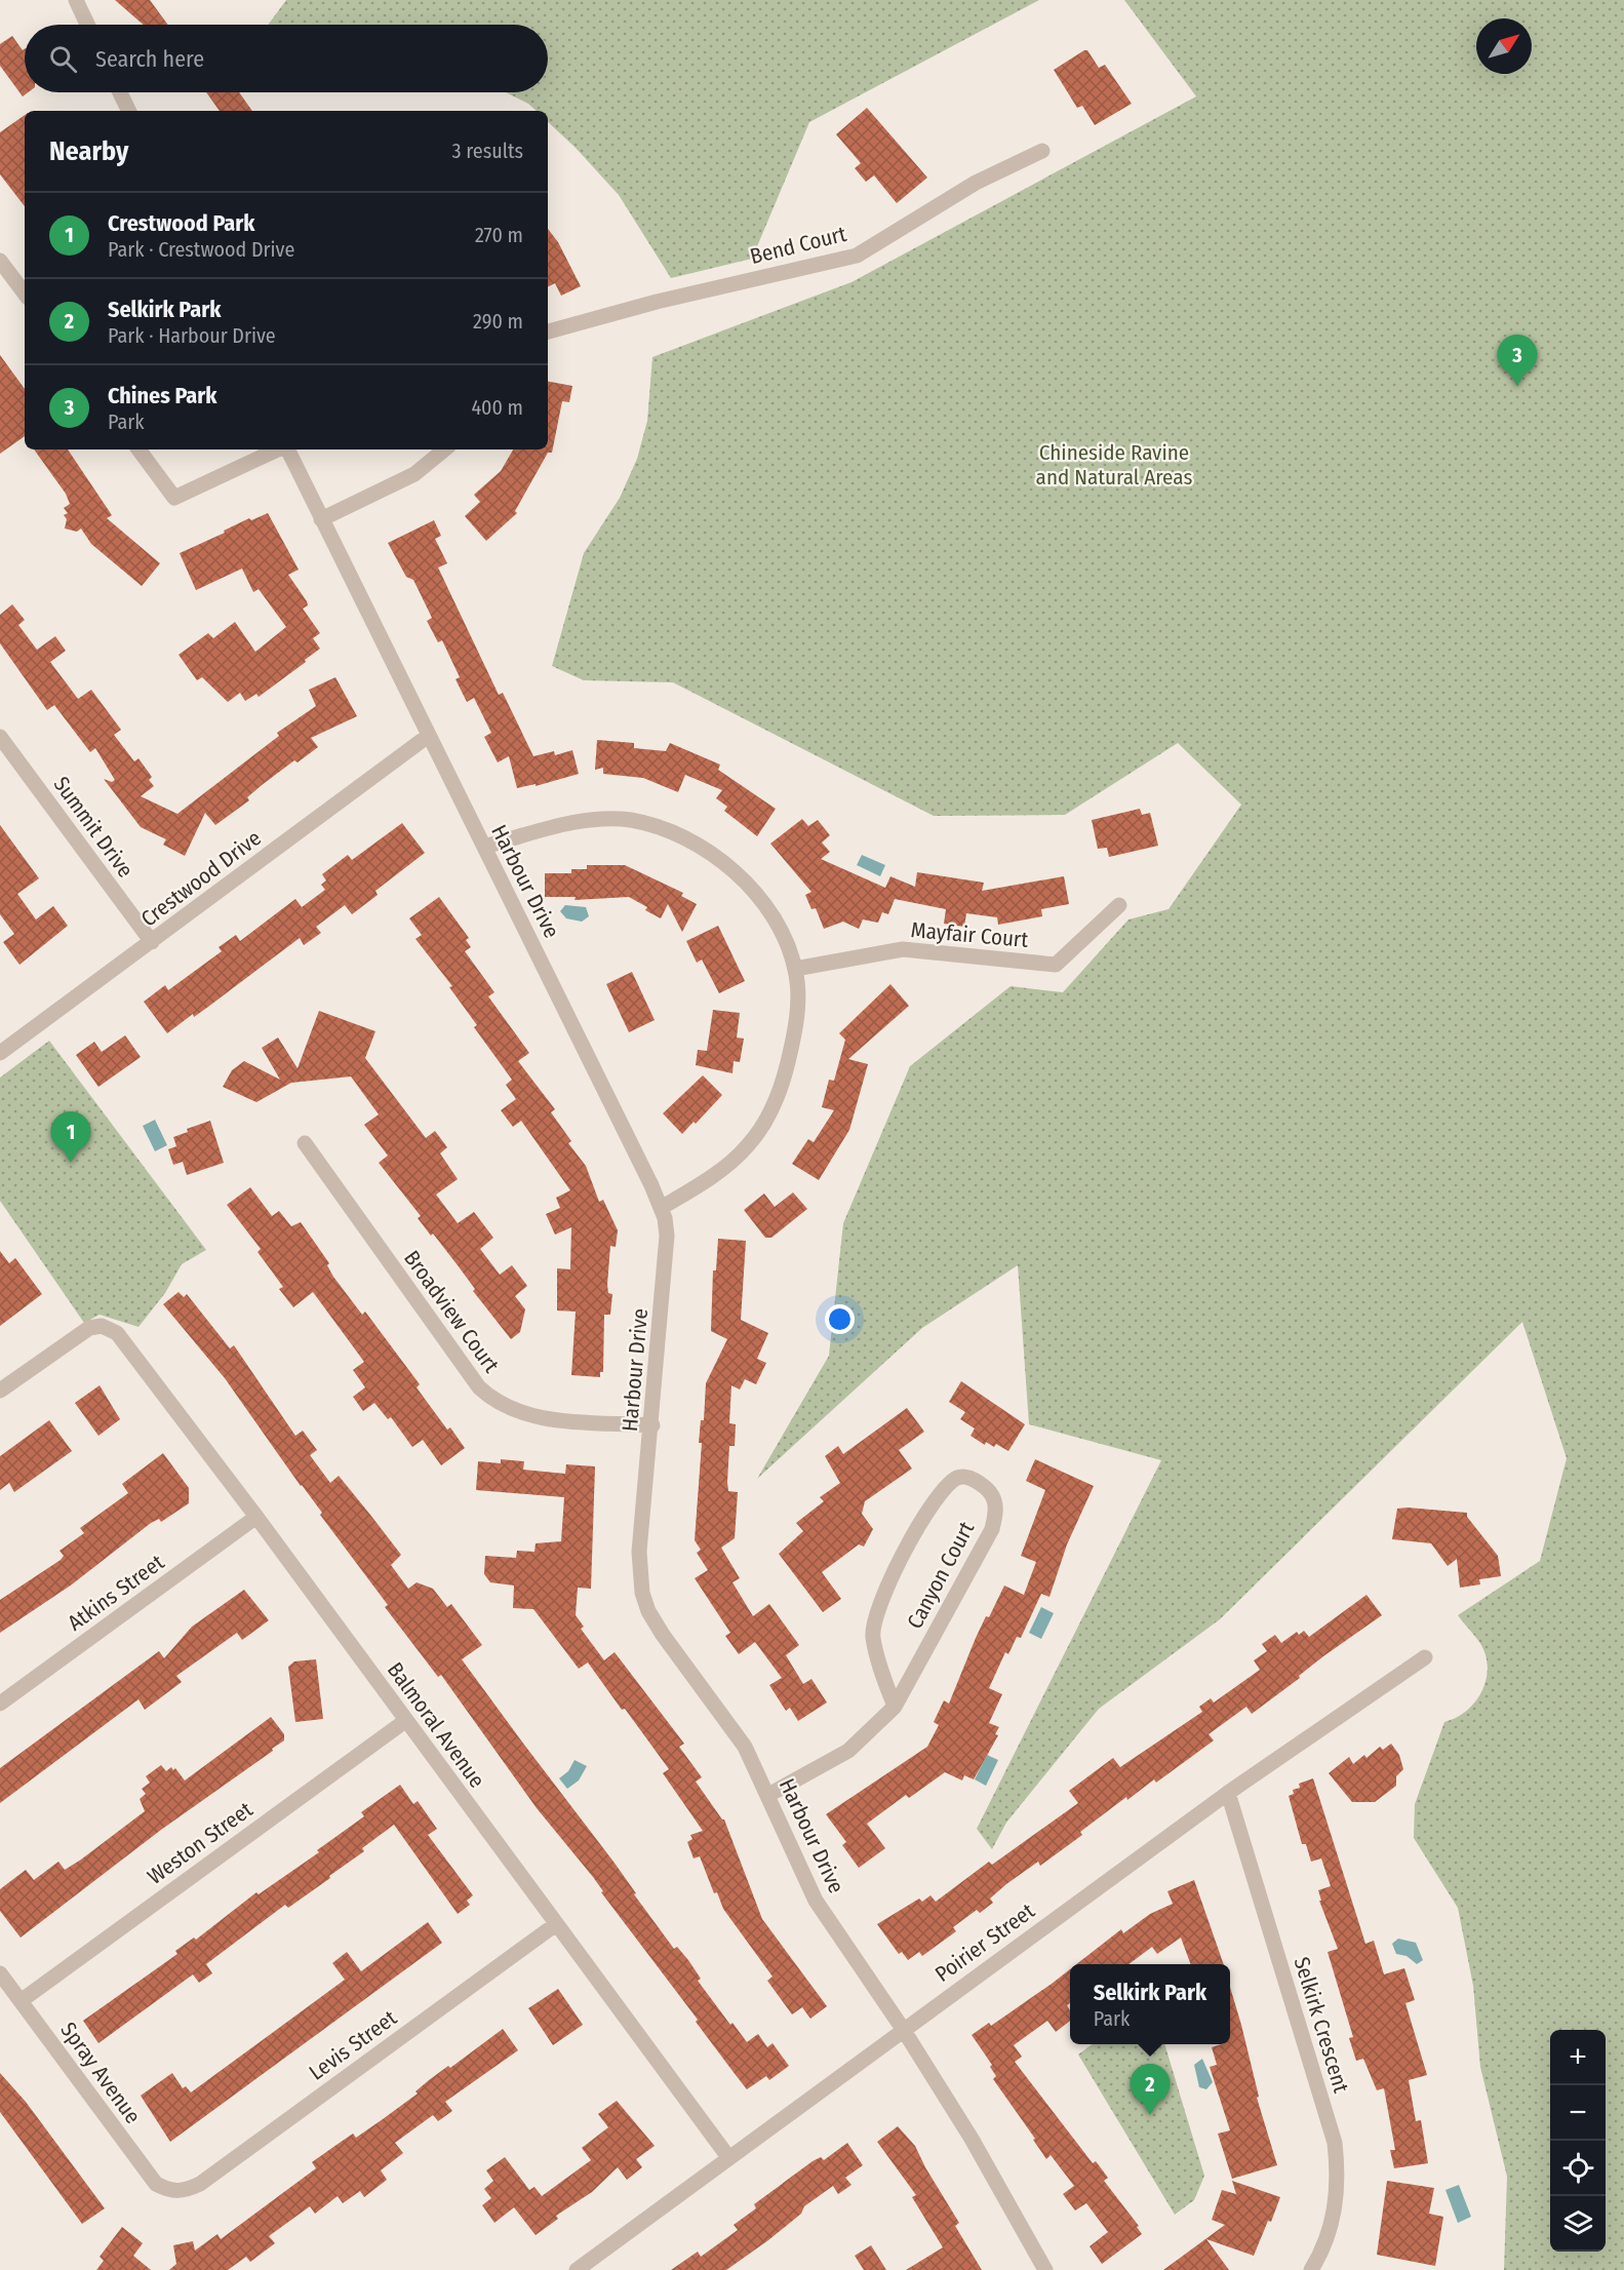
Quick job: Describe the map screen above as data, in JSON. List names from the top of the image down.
{
  "streets": {
    "street": [
      "Bend Court",
      "Summit Drive",
      "Crestwood Drive",
      "Harbour Drive",
      "Mayfair Court",
      "Broadview Court",
      "Canyon Court",
      "Atkins Street",
      "Balmoral Avenue",
      "Weston Street",
      "Poirier Street",
      "Selkirk Crescent",
      "Levis Street",
      "Spray Avenue"
    ]
  },
  "crossings": [
    ["Summit Drive", "Crestwood Drive"],
    ["Crestwood Drive", "Harbour Drive"],
    ["Harbour Drive", "Broadview Court"],
    ["Harbour Drive", "Canyon Court"],
    ["Harbour Drive", "Poirier Street"],
    ["Atkins Street", "Balmoral Avenue"],
    ["Balmoral Avenue", "Weston Street"],
    ["Balmoral Avenue", "Poirier Street"],
    ["Balmoral Avenue", "Levis Street"],
    ["Weston Street", "Spray Avenue"],
    ["Poirier Street", "Selkirk Crescent"],
    ["Levis Street", "Spray Avenue"]
  ],
  "parks": ["Chineside Ravine and Natural Areas"],
  "north": "top right",
  "page": {
    "search": "Search here",
    "heading": ["Nearby", "3 results"],
    "list": [
      {
        "mark": "1",
        "name": "Crestwood Park",
        "note": "Park · Crestwood Drive",
        "value": "270 m"
      },
      {
        "mark": "2",
        "name": "Selkirk Park",
        "note": "Park · Harbour Drive",
        "value": "290 m"
      },
      {
        "mark": "3",
        "name": "Chines Park",
        "note": "Park",
        "value": "400 m"
      }
    ],
    "pins": ["3", "1", "2"],
    "popup": ["Selkirk Park", "Park"],
    "map_buttons": ["+", "−"]
  }
}
